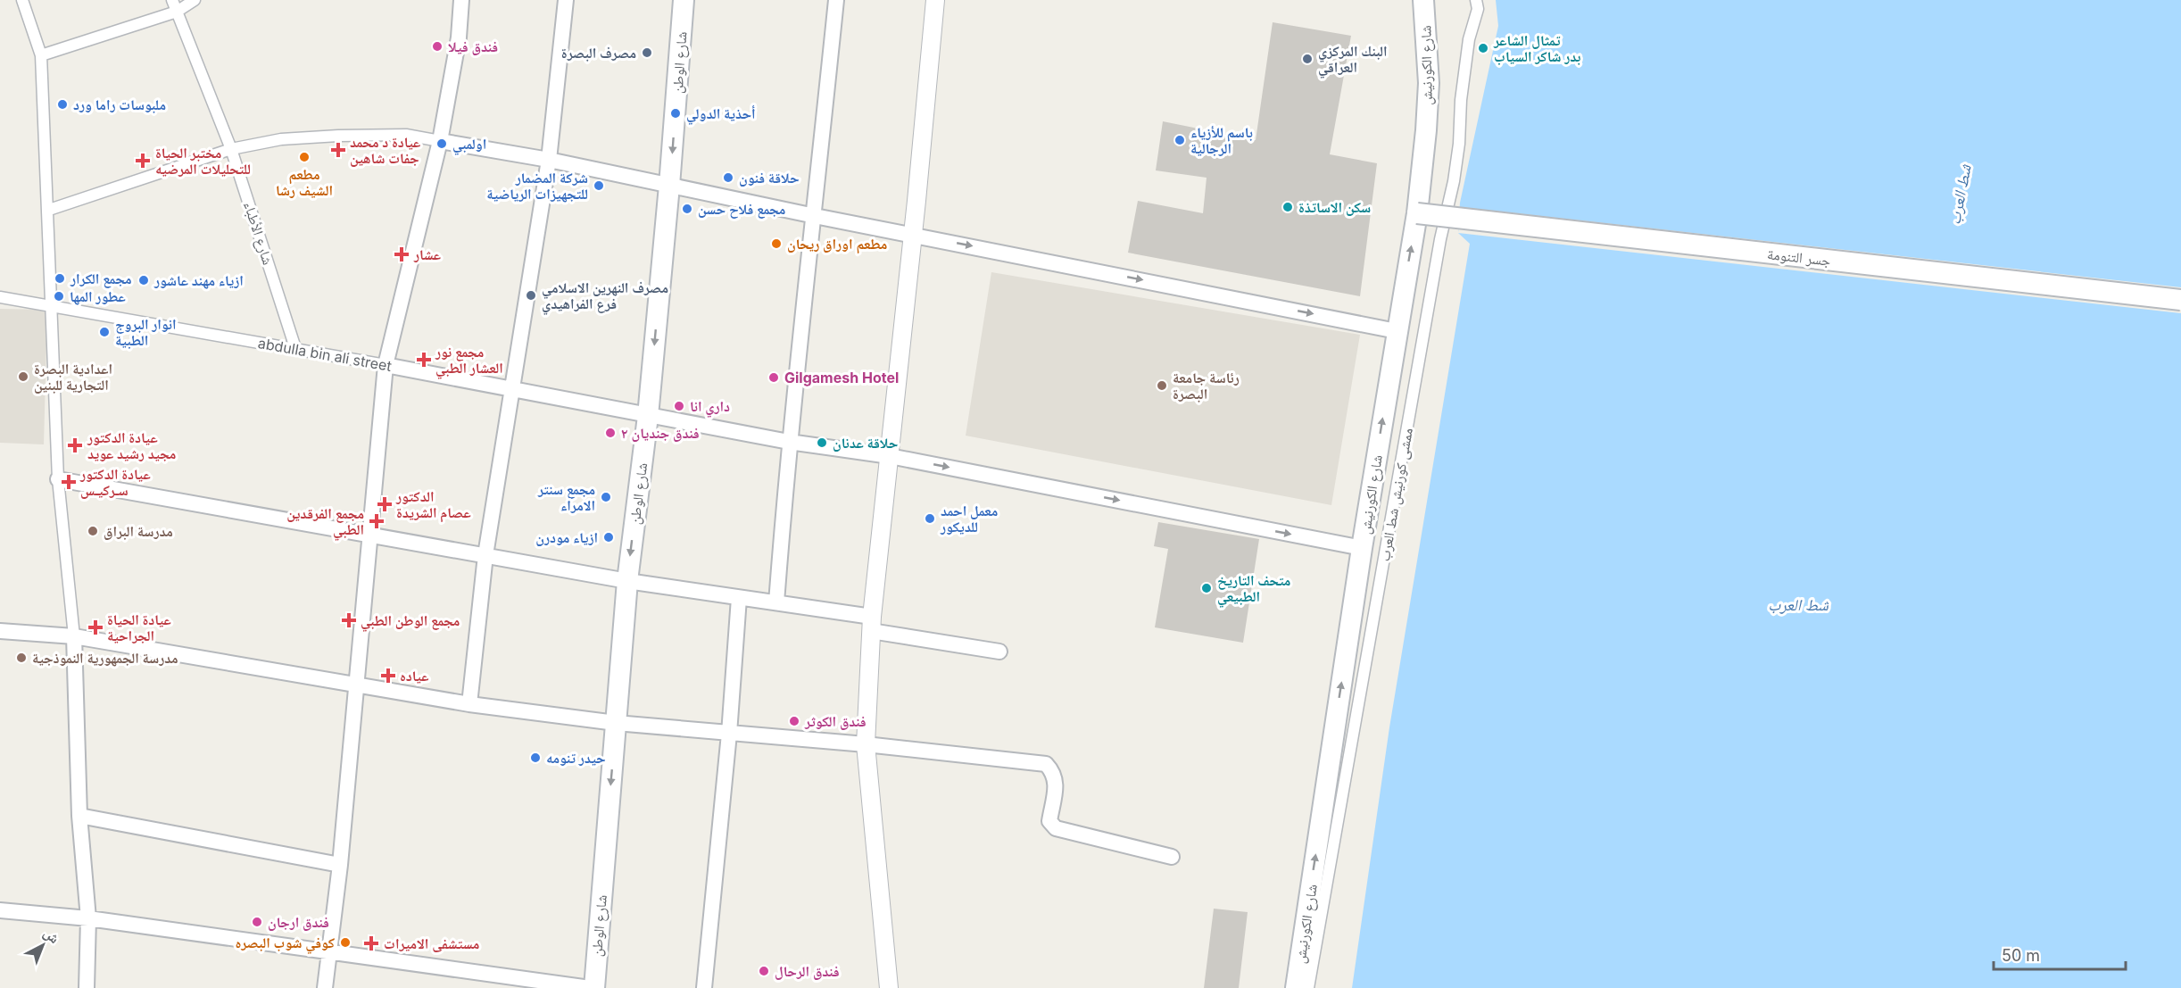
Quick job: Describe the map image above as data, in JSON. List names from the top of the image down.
{
  "streets": {
    "main road": ["شارع الوطن", "شارع الكورنيش", "جسر التنومة"],
    "street": ["شارع الأطباء", "abdulla bin ali street", "ممشى كورنيش شط العرب"]
  },
  "crossings": [
    ["شارع الوطن", "abdulla bin ali street"],
    ["شارع الكورنيش", "جسر التنومة"],
    ["شارع الكورنيش", "abdulla bin ali street"],
    ["شارع الأطباء", "abdulla bin ali street"]
  ],
  "one_way": ["شارع الوطن", "شارع الكورنيش"],
  "water": ["شط العرب"],
  "places": {
    "other": [
      "فندق فيلا",
      "تمثال الشاعر بدر شاكر السياب",
      "مصرف البصرة",
      "البنك المركزي العراقي",
      "ملبوسات راما ورد",
      "أحذية الدولي",
      "باسم للأزياء الرجالية",
      "اولمبي",
      "مطعم الشيف رشا",
      "حلاقة فنون",
      "شركة المضمار للتجهيزات الرياضية",
      "سكن الاساتذة",
      "مجمع فلاح حسن",
      "مطعم اوراق ريحان",
      "مجمع الكرار",
      "ازياء مهند عاشور",
      "مصرف النهرين الاسلامي فرع الفراهيدي",
      "عطور المها",
      "انوار البروج الطبية",
      "اعدادية البصرة التجارية للبنين",
      "Gilgamesh Hotel",
      "رئاسة جامعة البصرة",
      "داري انا",
      "فندق جنديان ٢",
      "حلاقة عدنان",
      "مجمع سنتر الامراء",
      "معمل احمد للديكور",
      "مدرسة البراق",
      "ازياء مودرن",
      "متحف التاريخ الطبيعي",
      "مدرسة الجمهورية النموذجية",
      "فندق الكوثر",
      "حيدر تنومه",
      "فندق ارجان",
      "كوفي شوب البصره",
      "فندق الرحال"
    ],
    "health": [
      "عيادة د محمد جفات شاهين",
      "مختبر الحياة للتحليلات المرضيه",
      "عشار",
      "مجمع نور العشار الطبي",
      "عيادة الدكتور مجيد رشيد عويد",
      "عيادة الدكتور سـركيـس",
      "الدكتور عصام الشريدة",
      "مجمع الفرقدين الطبي",
      "مجمع الوطن الطبي",
      "عيادة الحياة الجراحية",
      "عياده",
      "مستشفى الاميرات"
    ]
  },
  "scale_bar": "50 m",
  "north": "top right"
}
